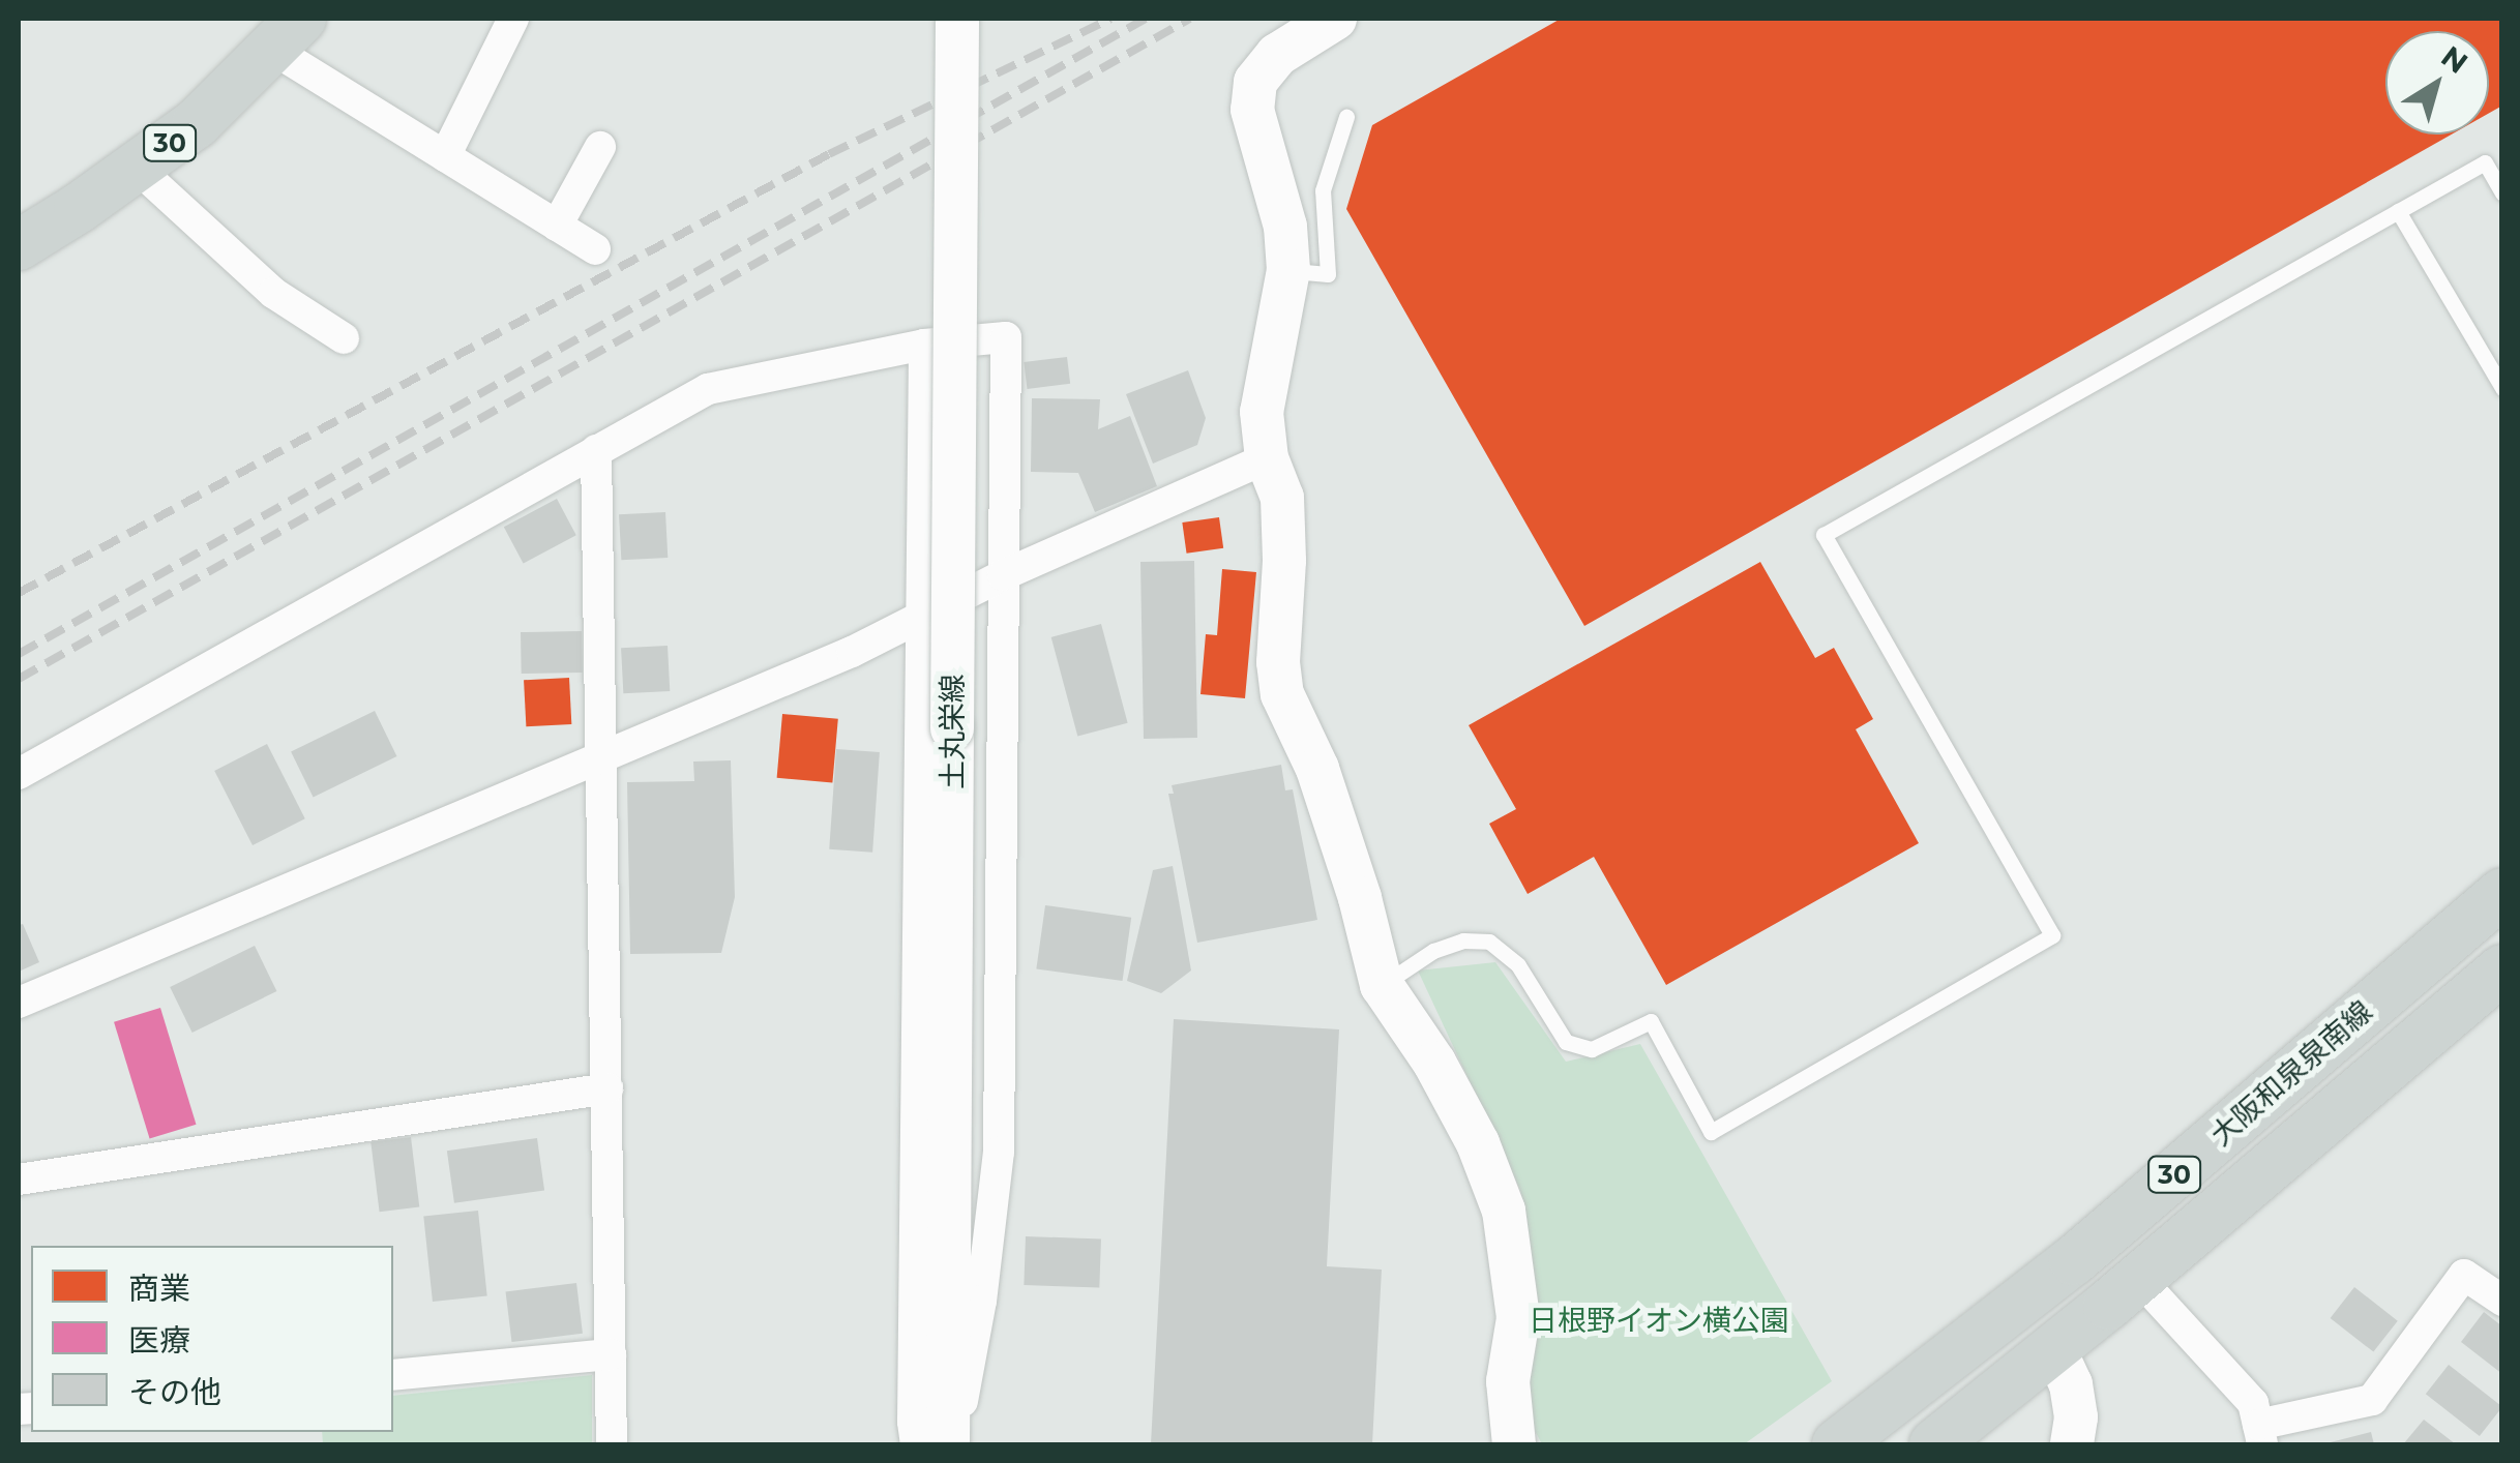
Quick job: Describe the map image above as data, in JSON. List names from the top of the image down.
{
  "streets": {
    "main road": ["30", "大阪和泉泉南線"],
    "street": ["土丸栄線"]
  },
  "parks": ["日根野イオン横公園"],
  "legend": ["商業", "医療", "その他"],
  "north": "top right"
}
